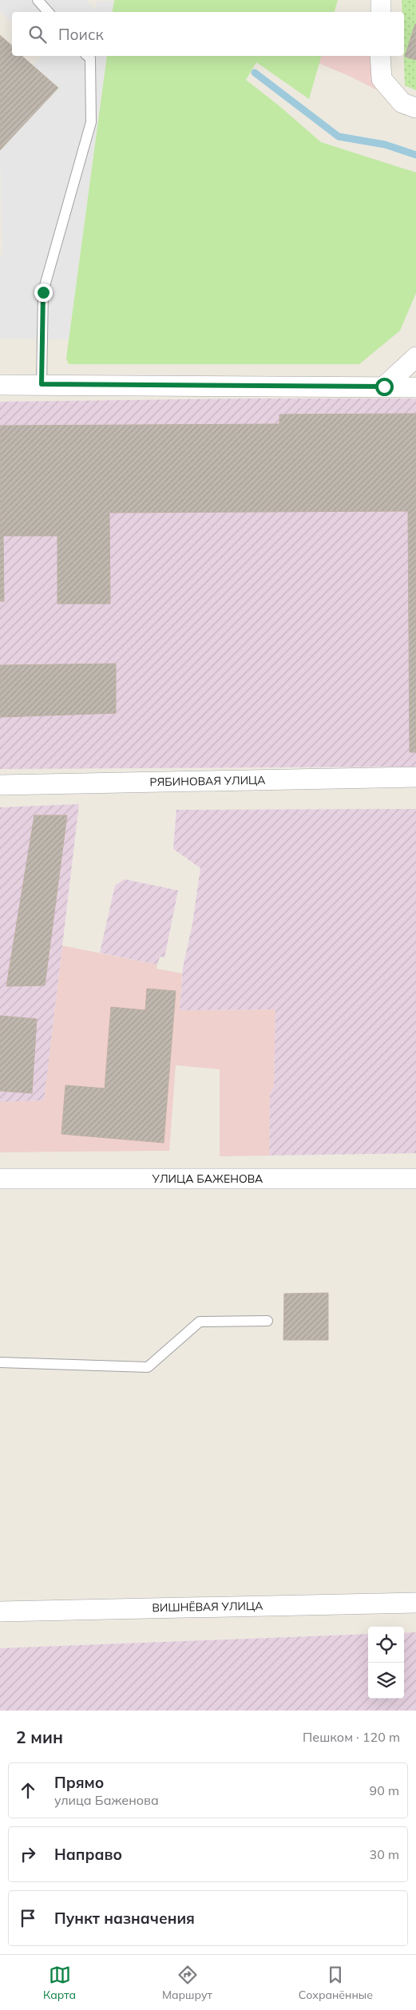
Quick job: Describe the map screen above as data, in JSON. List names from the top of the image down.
{
  "streets": {
    "street": ["РЯБИНОВАЯ УЛИЦА", "УЛИЦА БАЖЕНОВА", "ВИШНЁВАЯ УЛИЦА"]
  },
  "page": {
    "search": "Поиск",
    "heading": ["2 мин", "Пешком · 120 m"],
    "list": [
      ["Прямо", "улица Баженова", "90 m"],
      ["Направо", "30 m"],
      "Пункт назначения"
    ],
    "nav": ["Карта", "Маршрут", "Сохранённые"]
  }
}
